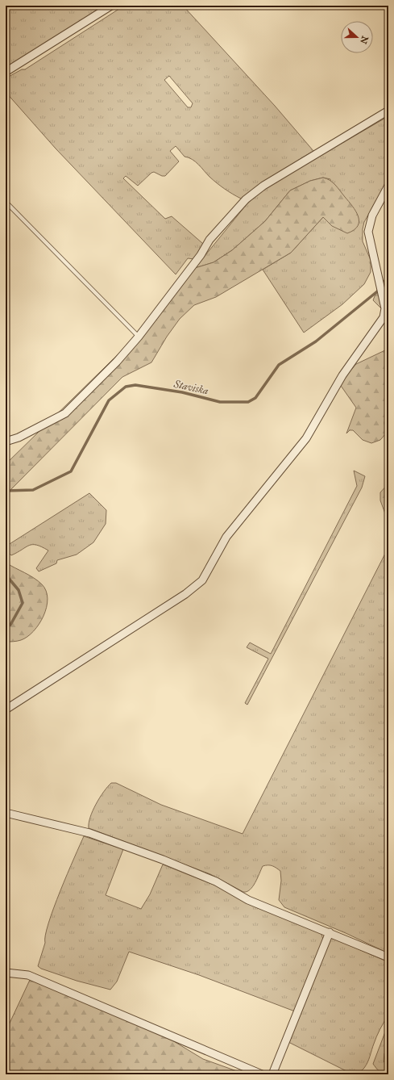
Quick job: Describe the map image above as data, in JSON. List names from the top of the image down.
{
  "water": ["Staviska"],
  "north": "right"
}
